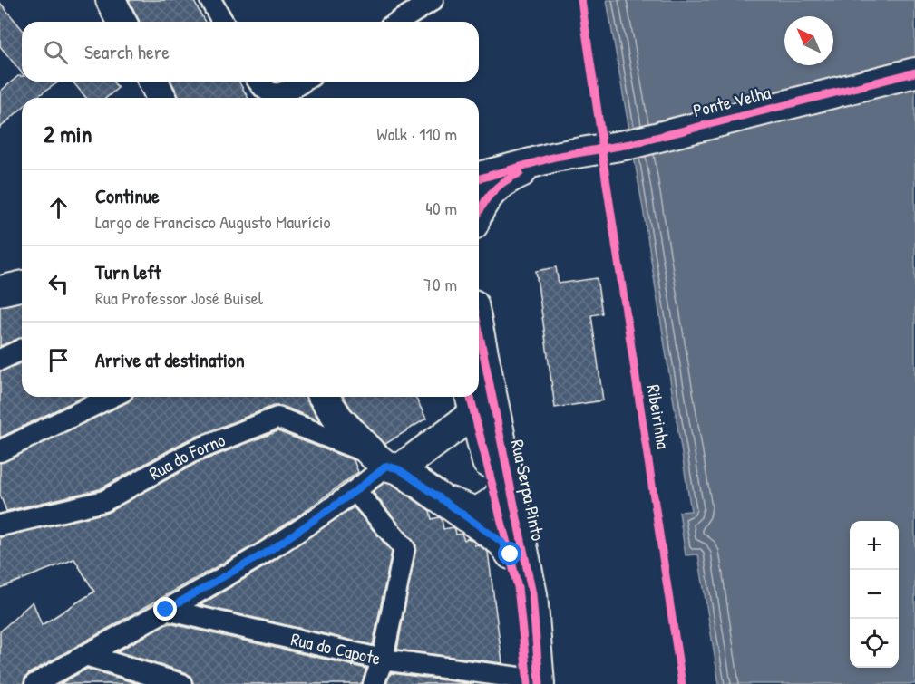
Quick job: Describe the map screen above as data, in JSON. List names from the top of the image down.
{
  "streets": {
    "street": [
      "Ponte Velha",
      "Rua do Forno",
      "Rua Serpa Pinto",
      "Rua do Capote"
    ],
    "cycle path": ["Ribeirinha"]
  },
  "crossings": [
    ["Rua Serpa Pinto", "Rua do Capote"]
  ],
  "north": "top left",
  "page": {
    "search": "Search here",
    "heading": ["2 min", "Walk · 110 m"],
    "list": [
      ["Continue", "Largo de Francisco Augusto Maurício", "40 m"],
      ["Turn left", "Rua Professor José Buisel", "70 m"],
      "Arrive at destination"
    ],
    "map_buttons": ["+", "−"]
  }
}
